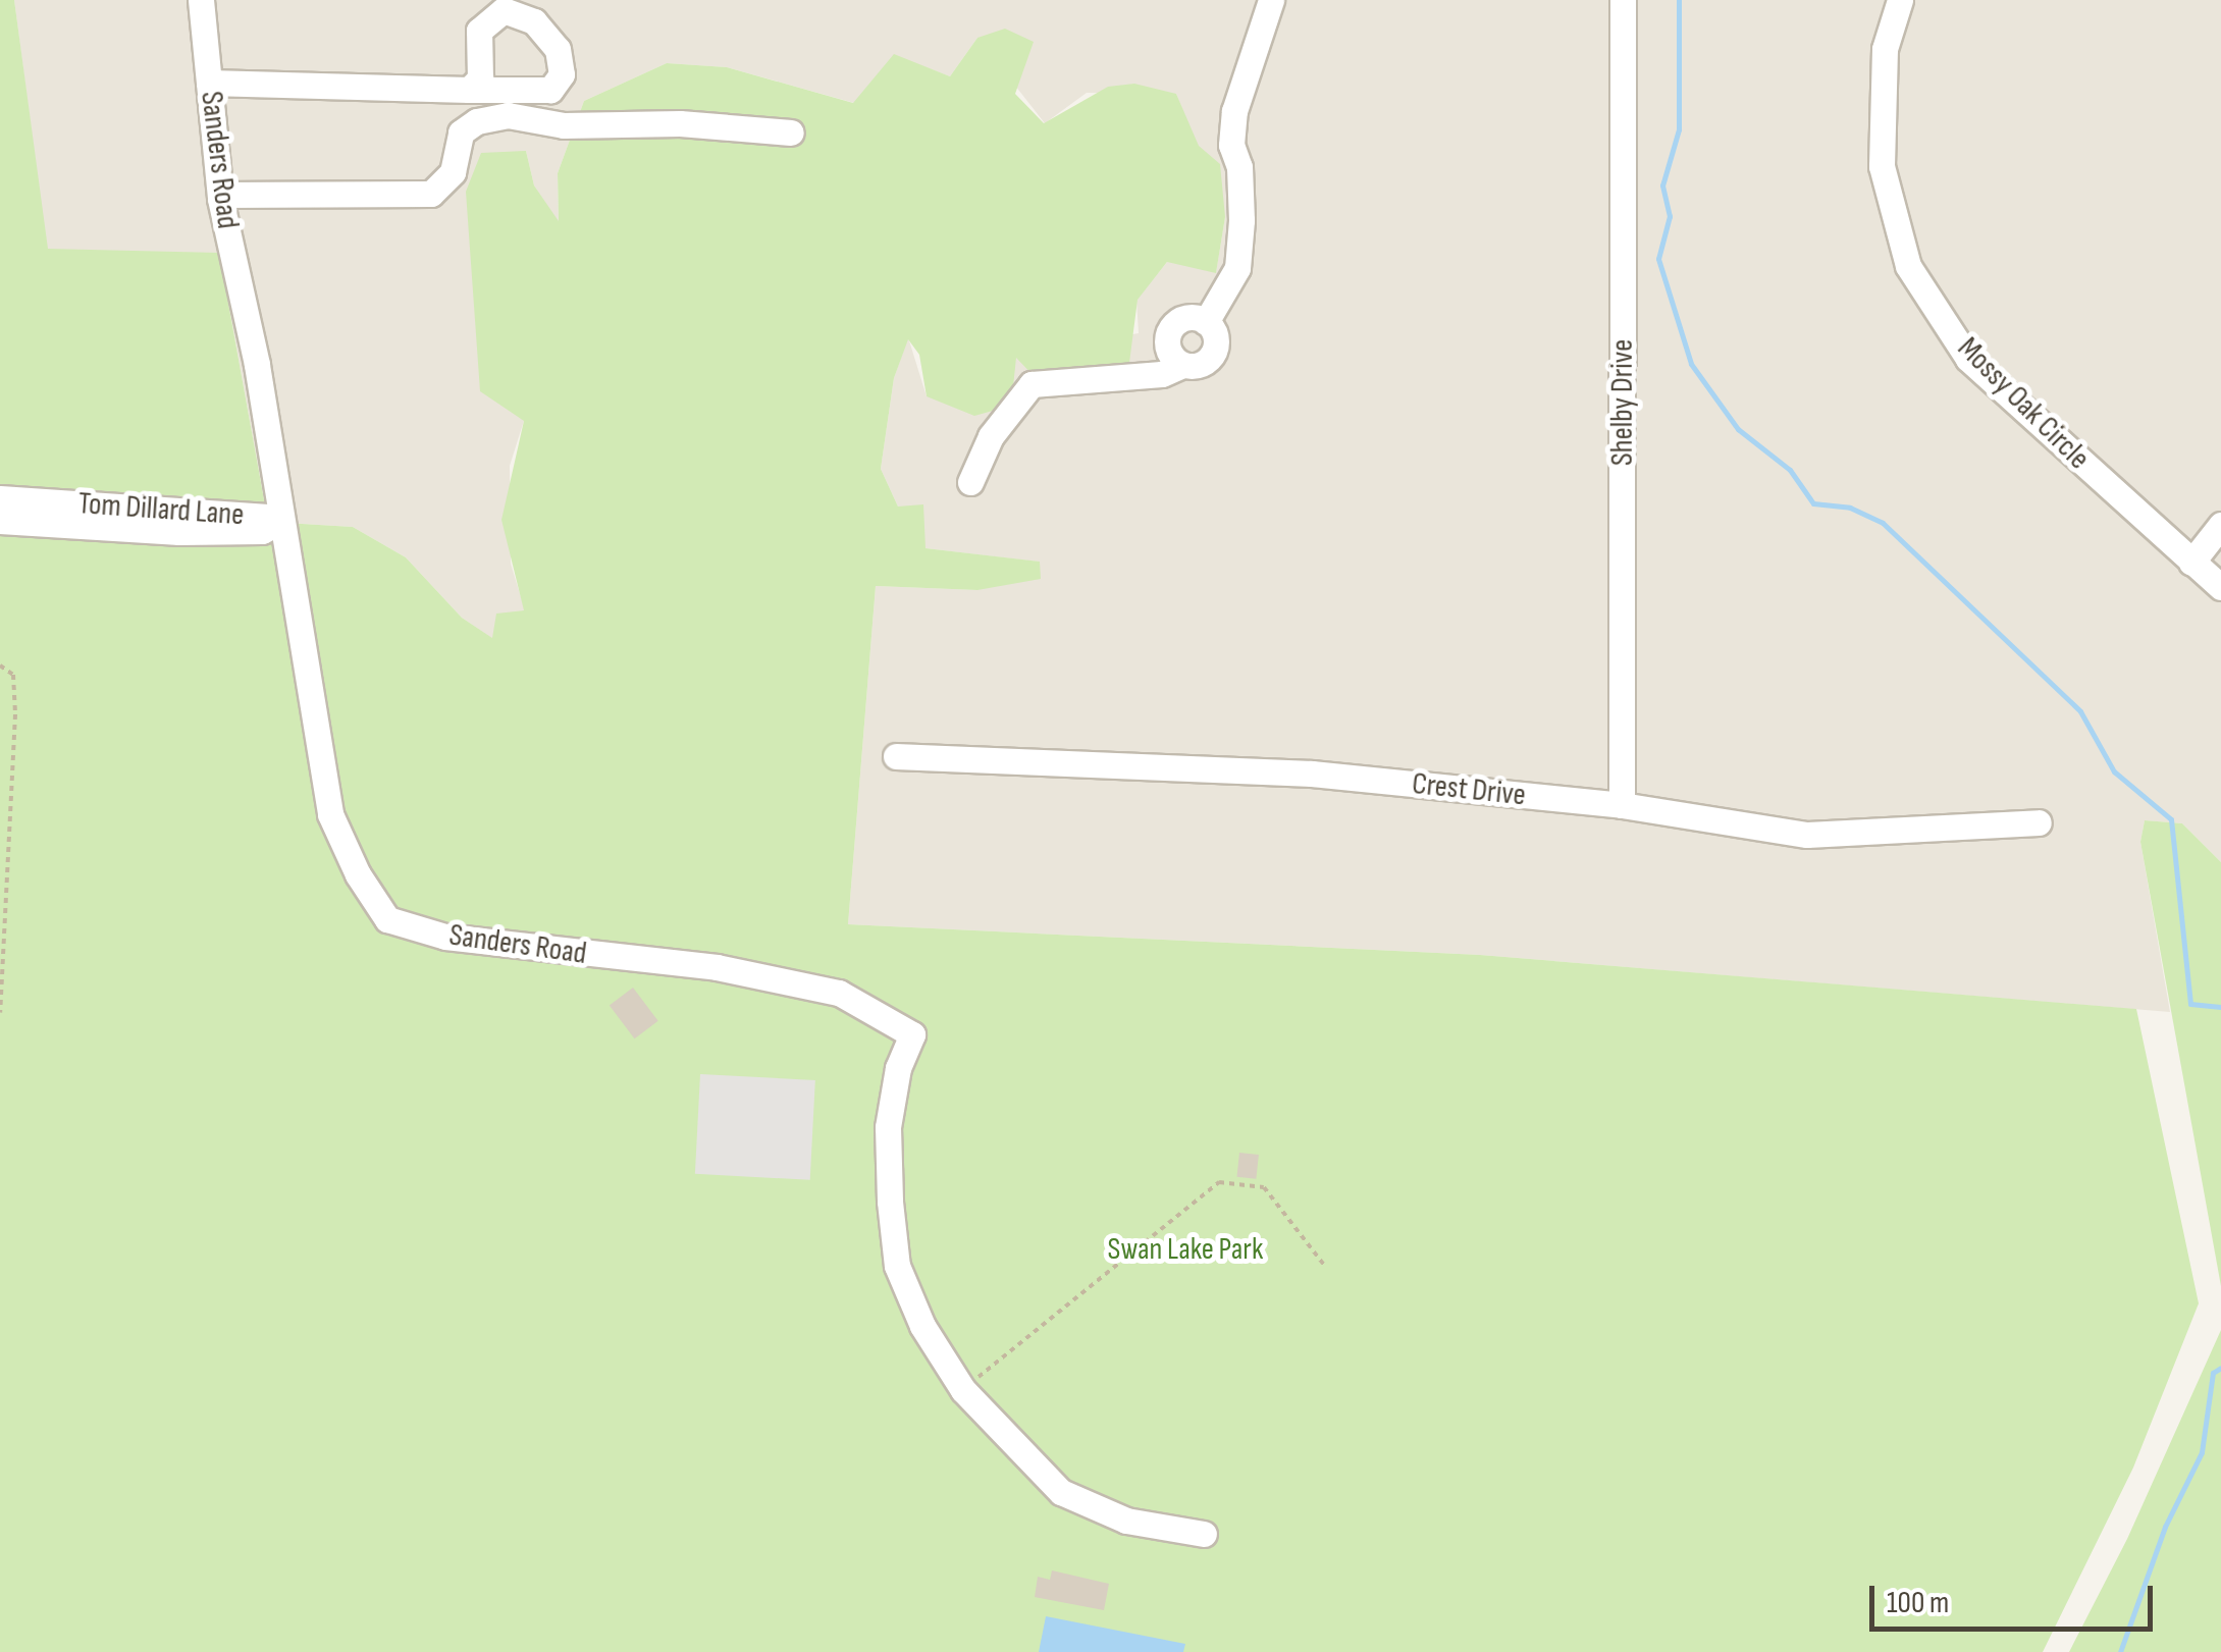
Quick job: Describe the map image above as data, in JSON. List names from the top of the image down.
{
  "streets": {
    "street": [
      "Sanders Road",
      "Shelby Drive",
      "Mossy Oak Circle",
      "Tom Dillard Lane",
      "Crest Drive"
    ]
  },
  "crossings": [
    ["Sanders Road", "Tom Dillard Lane"],
    ["Shelby Drive", "Crest Drive"]
  ],
  "parks": ["Swan Lake Park"],
  "scale_bar": "100 m"
}
